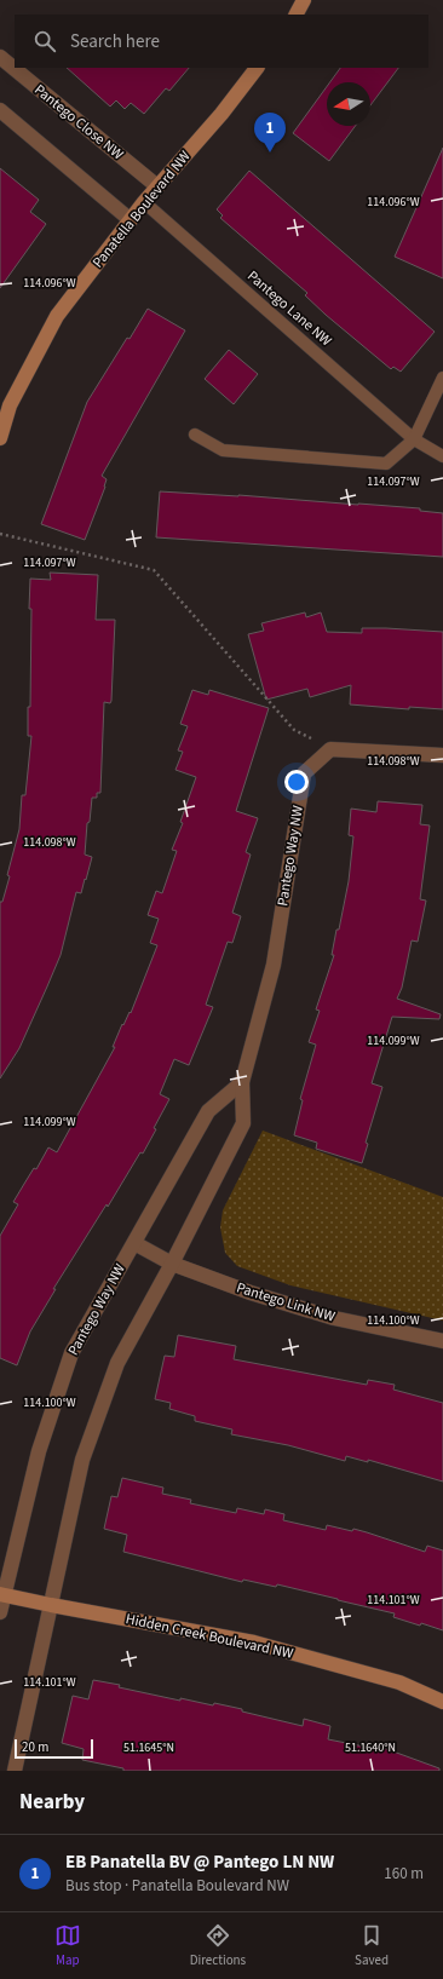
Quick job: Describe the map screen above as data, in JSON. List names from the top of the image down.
{
  "streets": {
    "street": [
      "Pantego Close NW",
      "Panatella Boulevard NW",
      "Pantego Way NW",
      "Pantego Link NW",
      "Hidden Creek Boulevard NW"
    ],
    "lane": ["Pantego Lane NW"]
  },
  "crossings": [
    ["Pantego Close NW", "Panatella Boulevard NW"],
    ["Panatella Boulevard NW", "Pantego Lane NW"],
    ["Pantego Way NW", "Pantego Link NW"],
    ["Pantego Way NW", "Hidden Creek Boulevard NW"]
  ],
  "scale_bar": "20 m",
  "north": "left",
  "page": {
    "search": "Search here",
    "pins": "1",
    "scale": "20 m",
    "heading": "Nearby",
    "list": [
      {
        "mark": "1",
        "name": "EB Panatella BV @ Pantego LN NW",
        "note": "Bus stop · Panatella Boulevard NW",
        "value": "160 m"
      }
    ],
    "nav": ["Map", "Directions", "Saved"]
  },
  "coordinates": [
    "114.096°W",
    "114.097°W",
    "114.098°W",
    "114.099°W",
    "114.100°W",
    "114.101°W",
    "51.1645°N",
    "51.1640°N"
  ]
}
